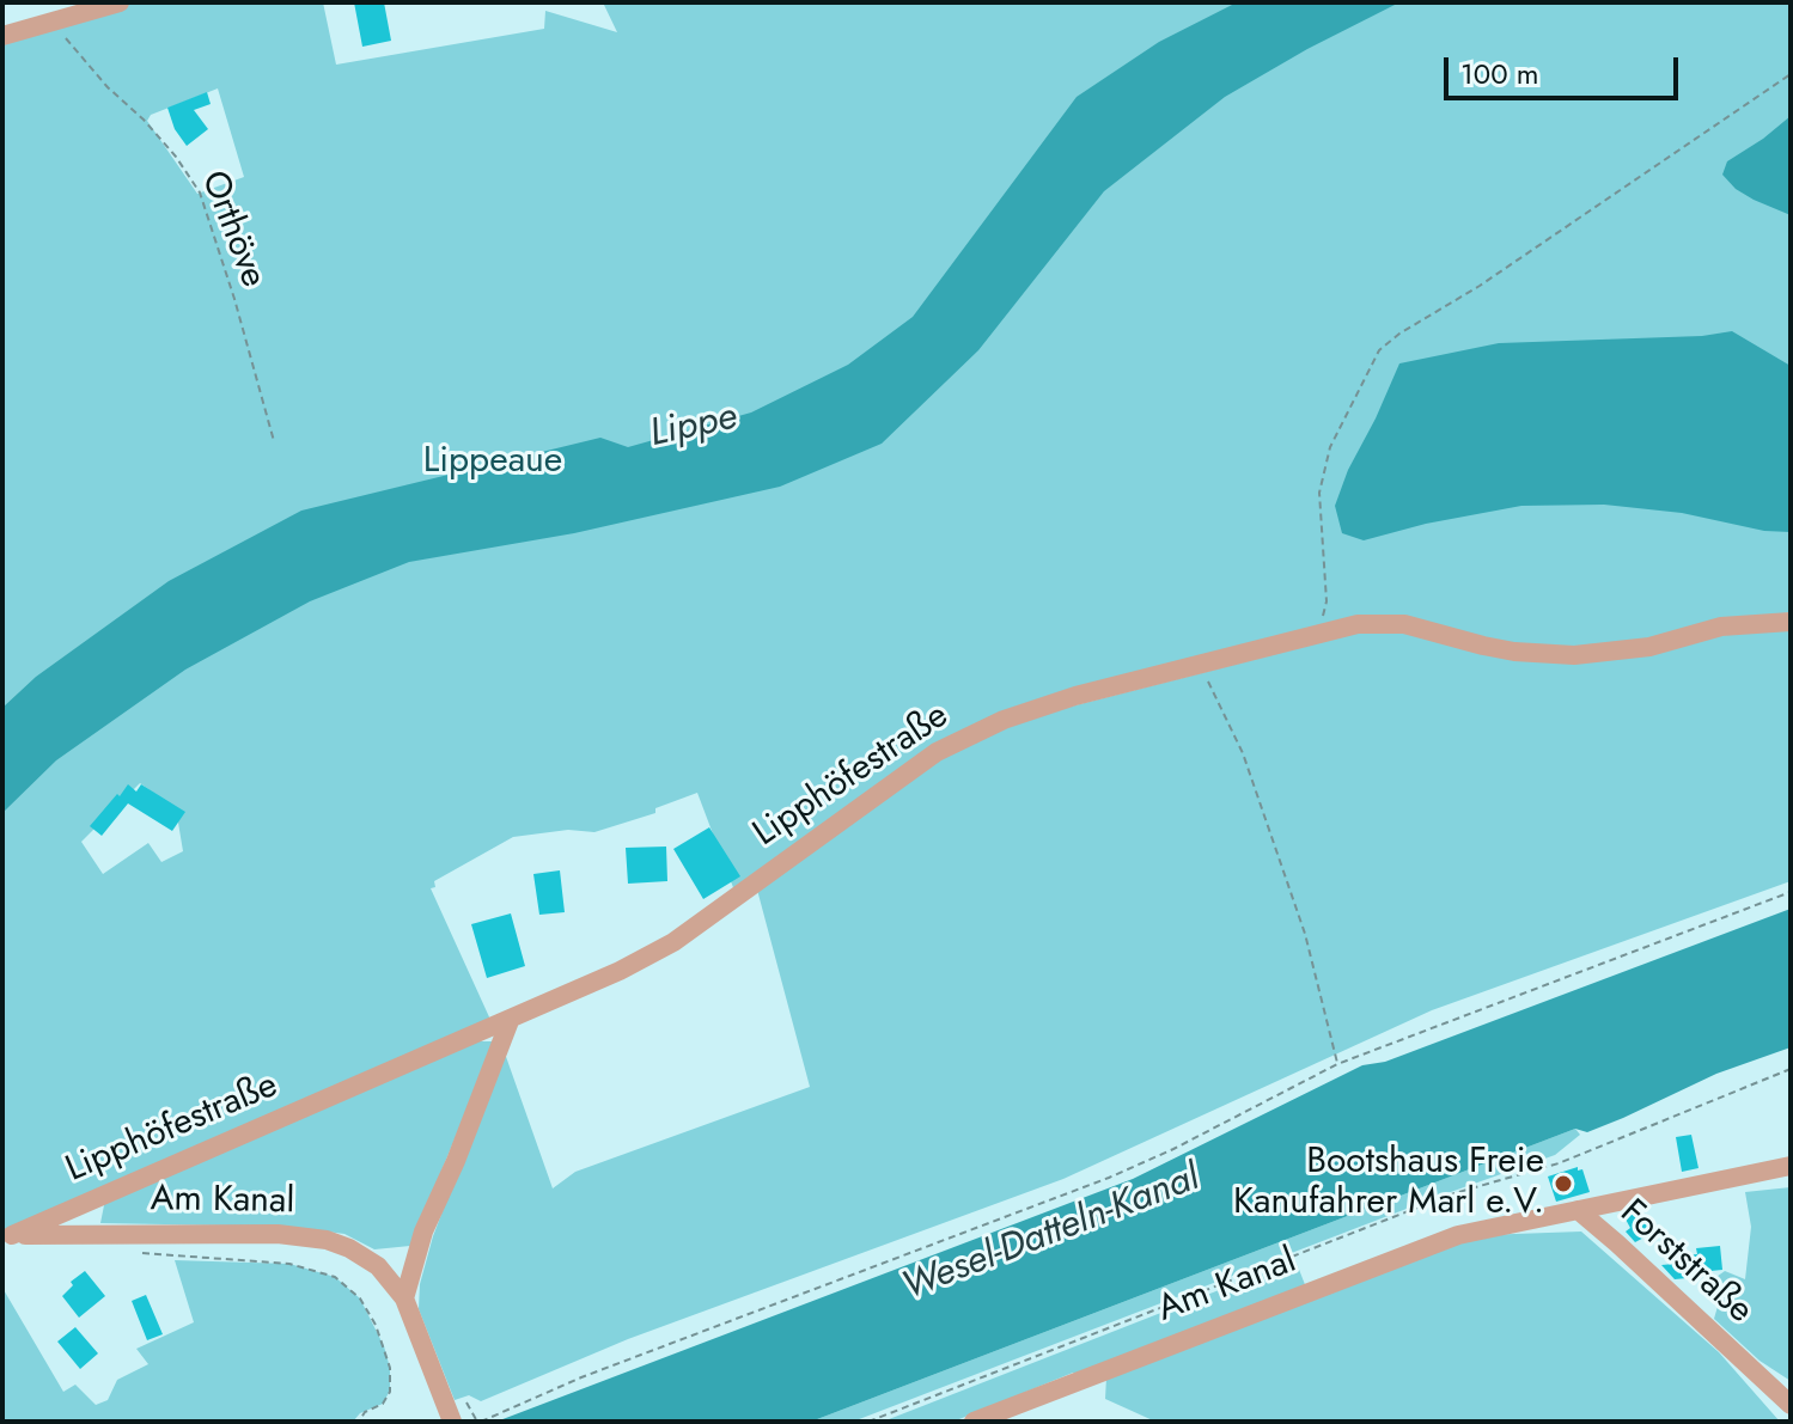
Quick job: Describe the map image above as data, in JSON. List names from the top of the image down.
{
  "streets": {
    "street": ["Lipphöfestraße", "Am Kanal", "Forststraße"],
    "path": ["Orthöve"]
  },
  "crossings": [
    ["Lipphöfestraße", "Am Kanal"],
    ["Am Kanal", "Forststraße"]
  ],
  "water": ["Lippe", "Wesel-Datteln-Kanal"],
  "parks": ["Lippeaue"],
  "places": ["Bootshaus Freie Kanufahrer Marl e.V."],
  "scale_bar": "100 m"
}
